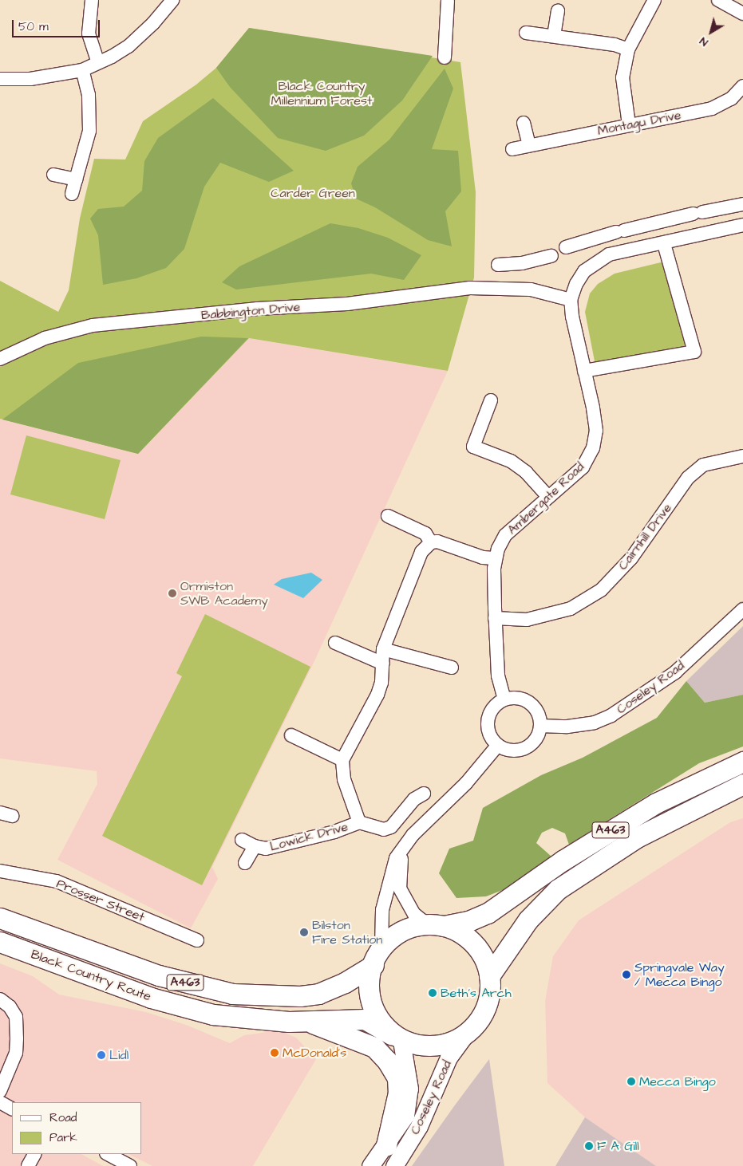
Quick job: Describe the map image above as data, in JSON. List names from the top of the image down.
{
  "streets": {
    "highway": ["A463", "Black Country Route"],
    "main road": ["Coseley Road"],
    "street": [
      "Montagu Drive",
      "Babbington Drive",
      "Ambergate Road",
      "Cairnhill Drive",
      "Lowick Drive",
      "Prosser Street"
    ]
  },
  "crossings": [
    ["Babbington Drive", "Ambergate Road"],
    ["Ambergate Road", "Cairnhill Drive"],
    ["Ambergate Road", "Coseley Road"],
    ["Coseley Road", "A463"],
    ["Coseley Road", "Black Country Route"],
    ["A463", "Black Country Route"]
  ],
  "parks": ["Black Country Millennium Forest", "Carder Green"],
  "places": [
    "Ormiston SWB Academy",
    "Bilston Fire Station",
    "Springvale Way / Mecca Bingo",
    "Beth's Arch",
    "McDonald's",
    "Lidl",
    "Mecca Bingo",
    "F A Gill"
  ],
  "legend": ["Road", "Park"],
  "scale_bar": "50 m",
  "north": "bottom left"
}
